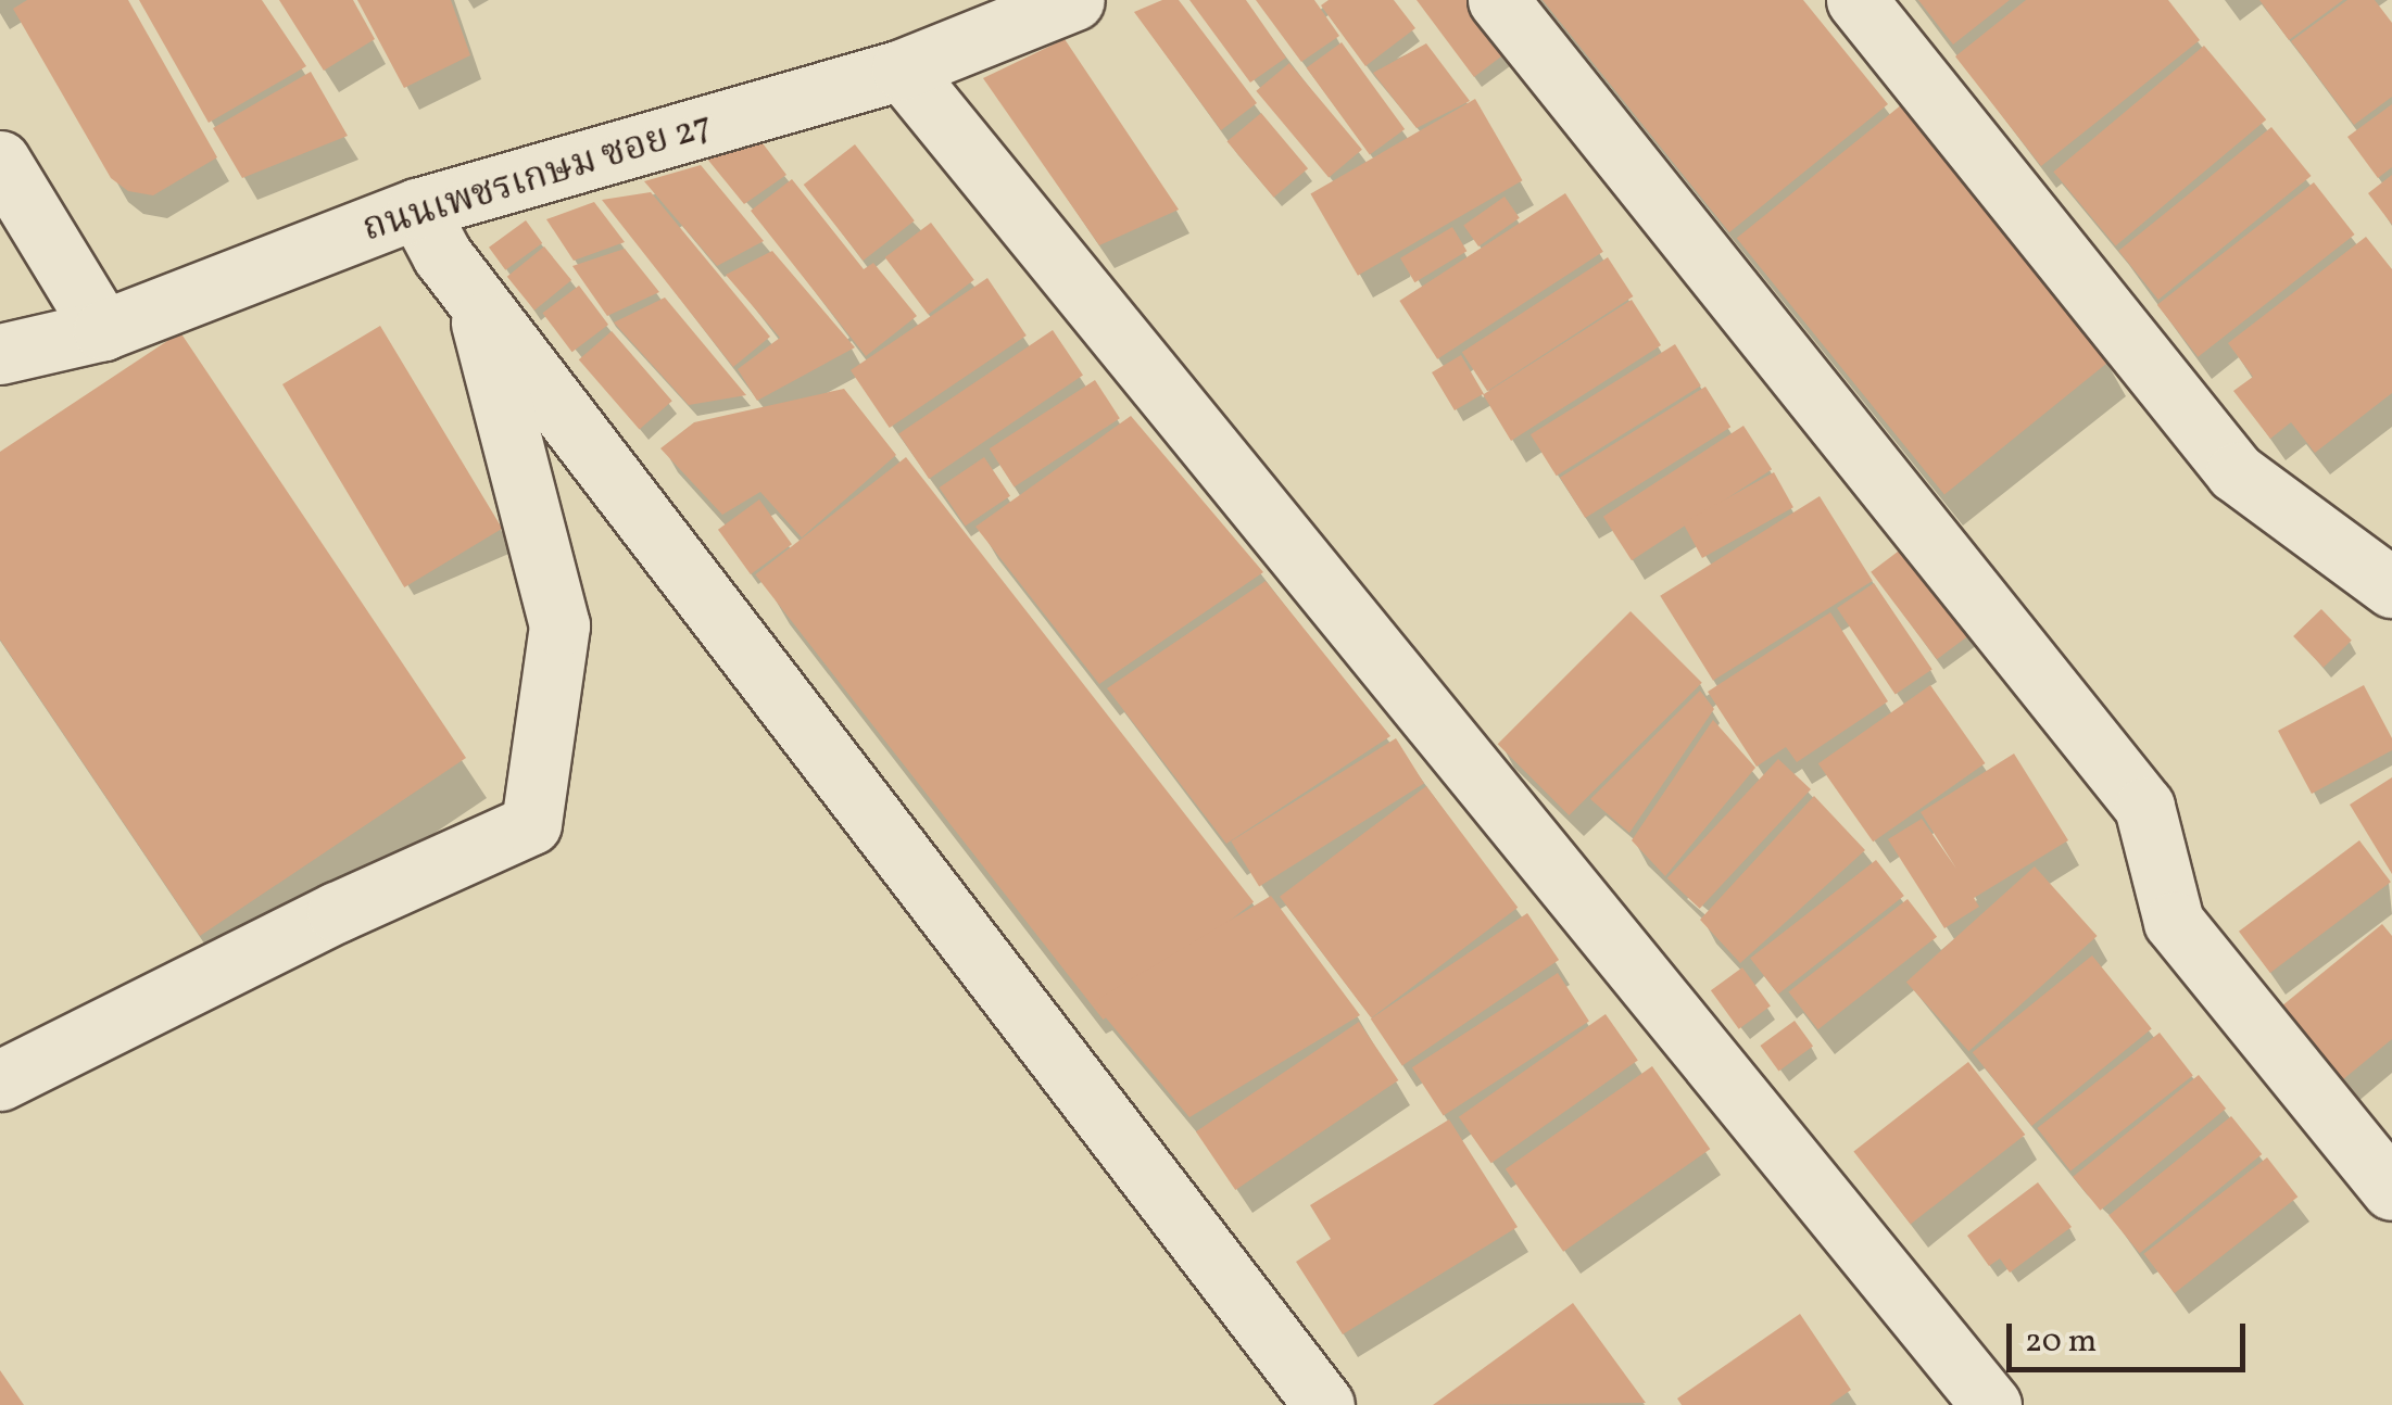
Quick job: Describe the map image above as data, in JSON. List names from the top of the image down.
{
  "streets": {
    "street": ["ถนนเพชรเกษม ซอย 27"]
  },
  "scale_bar": "20 m"
}
